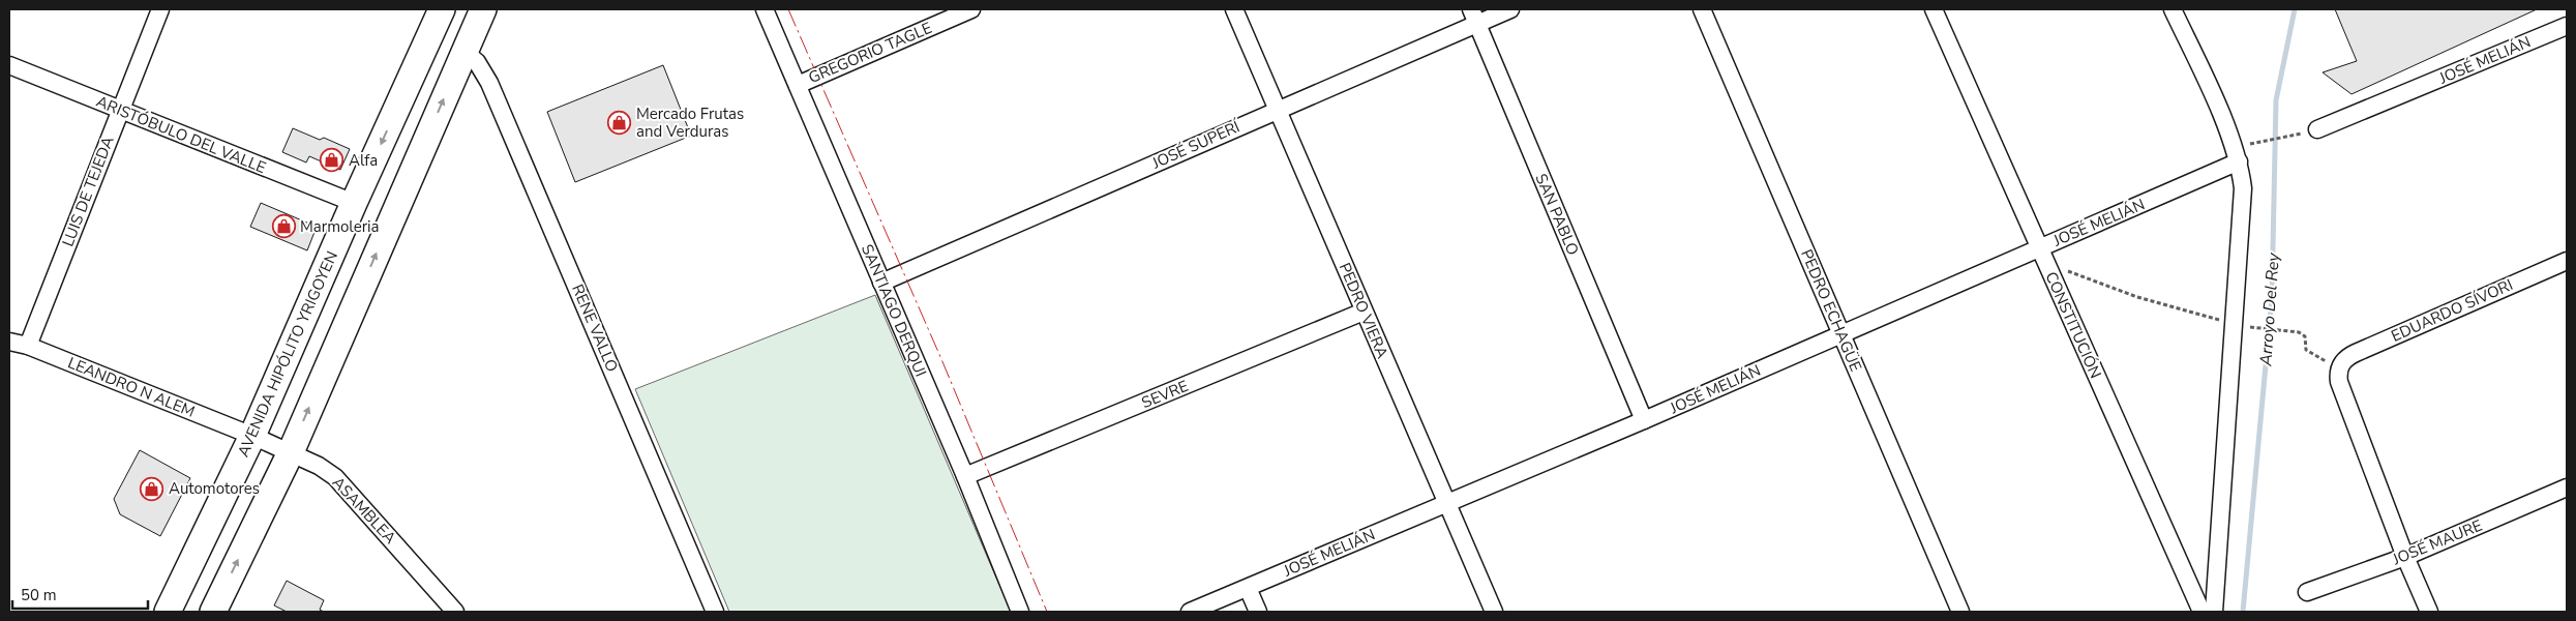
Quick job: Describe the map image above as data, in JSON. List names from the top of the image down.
{
  "streets": {
    "main road": ["AVENIDA HIPÓLITO YRIGOYEN"],
    "street": [
      "GREGORIO TAGLE",
      "JOSÉ MELIÁN",
      "ARISTÓBULO DEL VALLE",
      "JOSÉ SUPERÍ",
      "LUIS DE TEJEDA",
      "SAN PABLO",
      "SANTIAGO DERQUI",
      "PEDRO VIERA",
      "PEDRO ECHAGÜE",
      "EDUARDO SÍVORI",
      "CONSTITUCIÓN",
      "RENE VALLO",
      "LEANDRO N ALEM",
      "SEVRE",
      "ASAMBLEA",
      "JOSÉ MAURE"
    ]
  },
  "crossings": [
    ["GREGORIO TAGLE", "SANTIAGO DERQUI"],
    ["JOSÉ MELIÁN", "SAN PABLO"],
    ["JOSÉ MELIÁN", "PEDRO VIERA"],
    ["JOSÉ MELIÁN", "PEDRO ECHAGÜE"],
    ["JOSÉ MELIÁN", "CONSTITUCIÓN"],
    ["ARISTÓBULO DEL VALLE", "LUIS DE TEJEDA"],
    ["ARISTÓBULO DEL VALLE", "AVENIDA HIPÓLITO YRIGOYEN"],
    ["JOSÉ SUPERÍ", "SAN PABLO"],
    ["JOSÉ SUPERÍ", "SANTIAGO DERQUI"],
    ["JOSÉ SUPERÍ", "PEDRO VIERA"],
    ["LUIS DE TEJEDA", "LEANDRO N ALEM"],
    ["SANTIAGO DERQUI", "SEVRE"],
    ["PEDRO VIERA", "SEVRE"],
    ["AVENIDA HIPÓLITO YRIGOYEN", "LEANDRO N ALEM"],
    ["AVENIDA HIPÓLITO YRIGOYEN", "ASAMBLEA"],
    ["LEANDRO N ALEM", "ASAMBLEA"]
  ],
  "water": ["Arroyo Del Rey"],
  "places": {
    "shop": [
      "Mercado Frutas and Verduras",
      "Alfa",
      "Marmoleria",
      "Automotores"
    ]
  },
  "scale_bar": "50 m"
}
